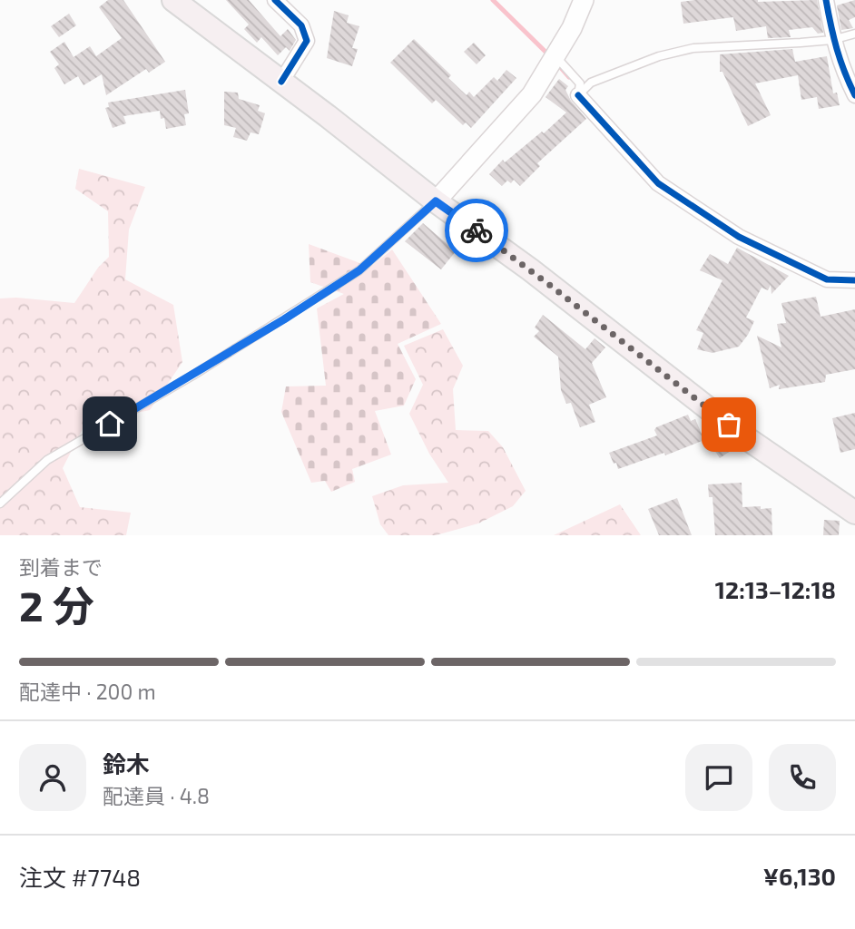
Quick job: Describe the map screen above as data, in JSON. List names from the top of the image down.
{
  "page": {
    "heading": ["2 分", "到着まで", "12:13–12:18"],
    "panel": [
      "鈴木",
      "配達員 · 4.8",
      "注文 #7748",
      "¥6,130"
    ],
    "bar": "配達中 · 200 m"
  }
}
